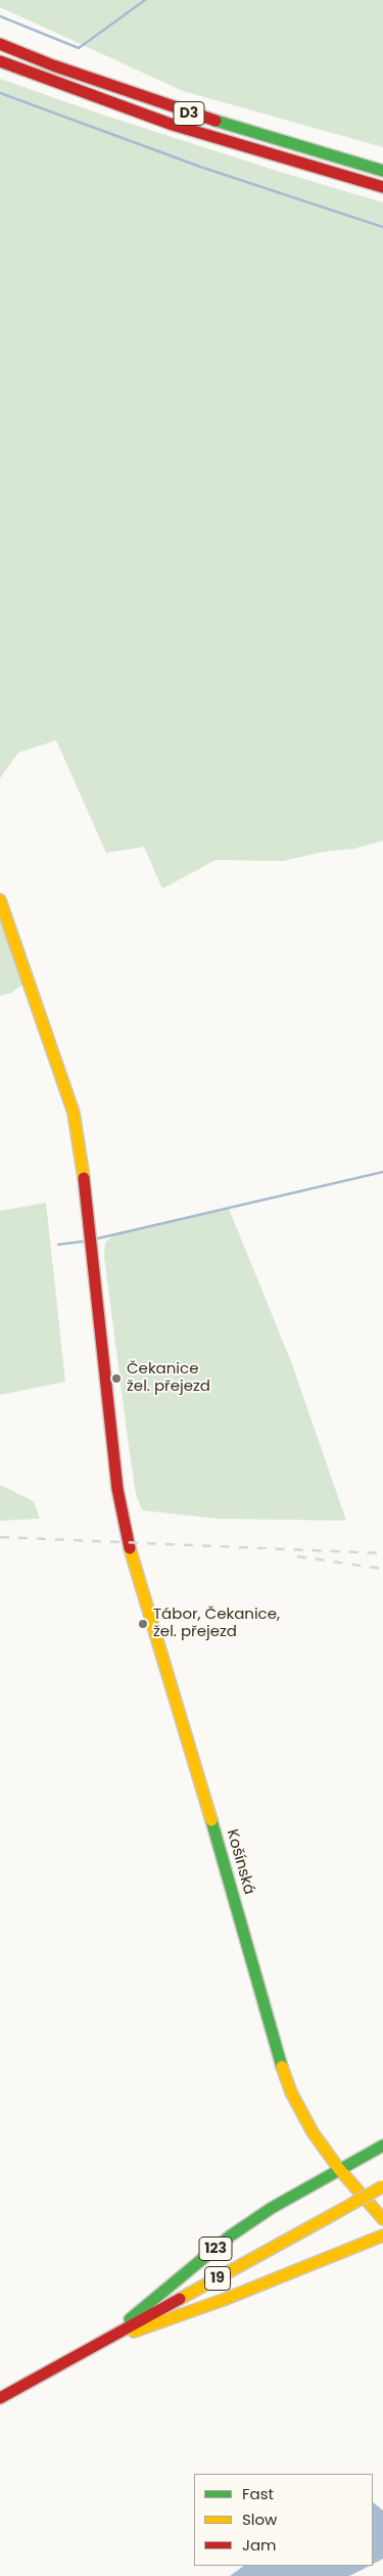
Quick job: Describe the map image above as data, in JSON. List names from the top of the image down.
{
  "streets": {
    "main road": [
      "D3",
      "Košínská",
      "123",
      "19"
    ]
  },
  "crossings": [
    ["Košínská", "123"],
    ["123", "19"]
  ],
  "places": ["Čekanice žel. přejezd", "Tábor, Čekanice, žel. přejezd"],
  "legend": ["Fast", "Slow", "Jam"]
}
